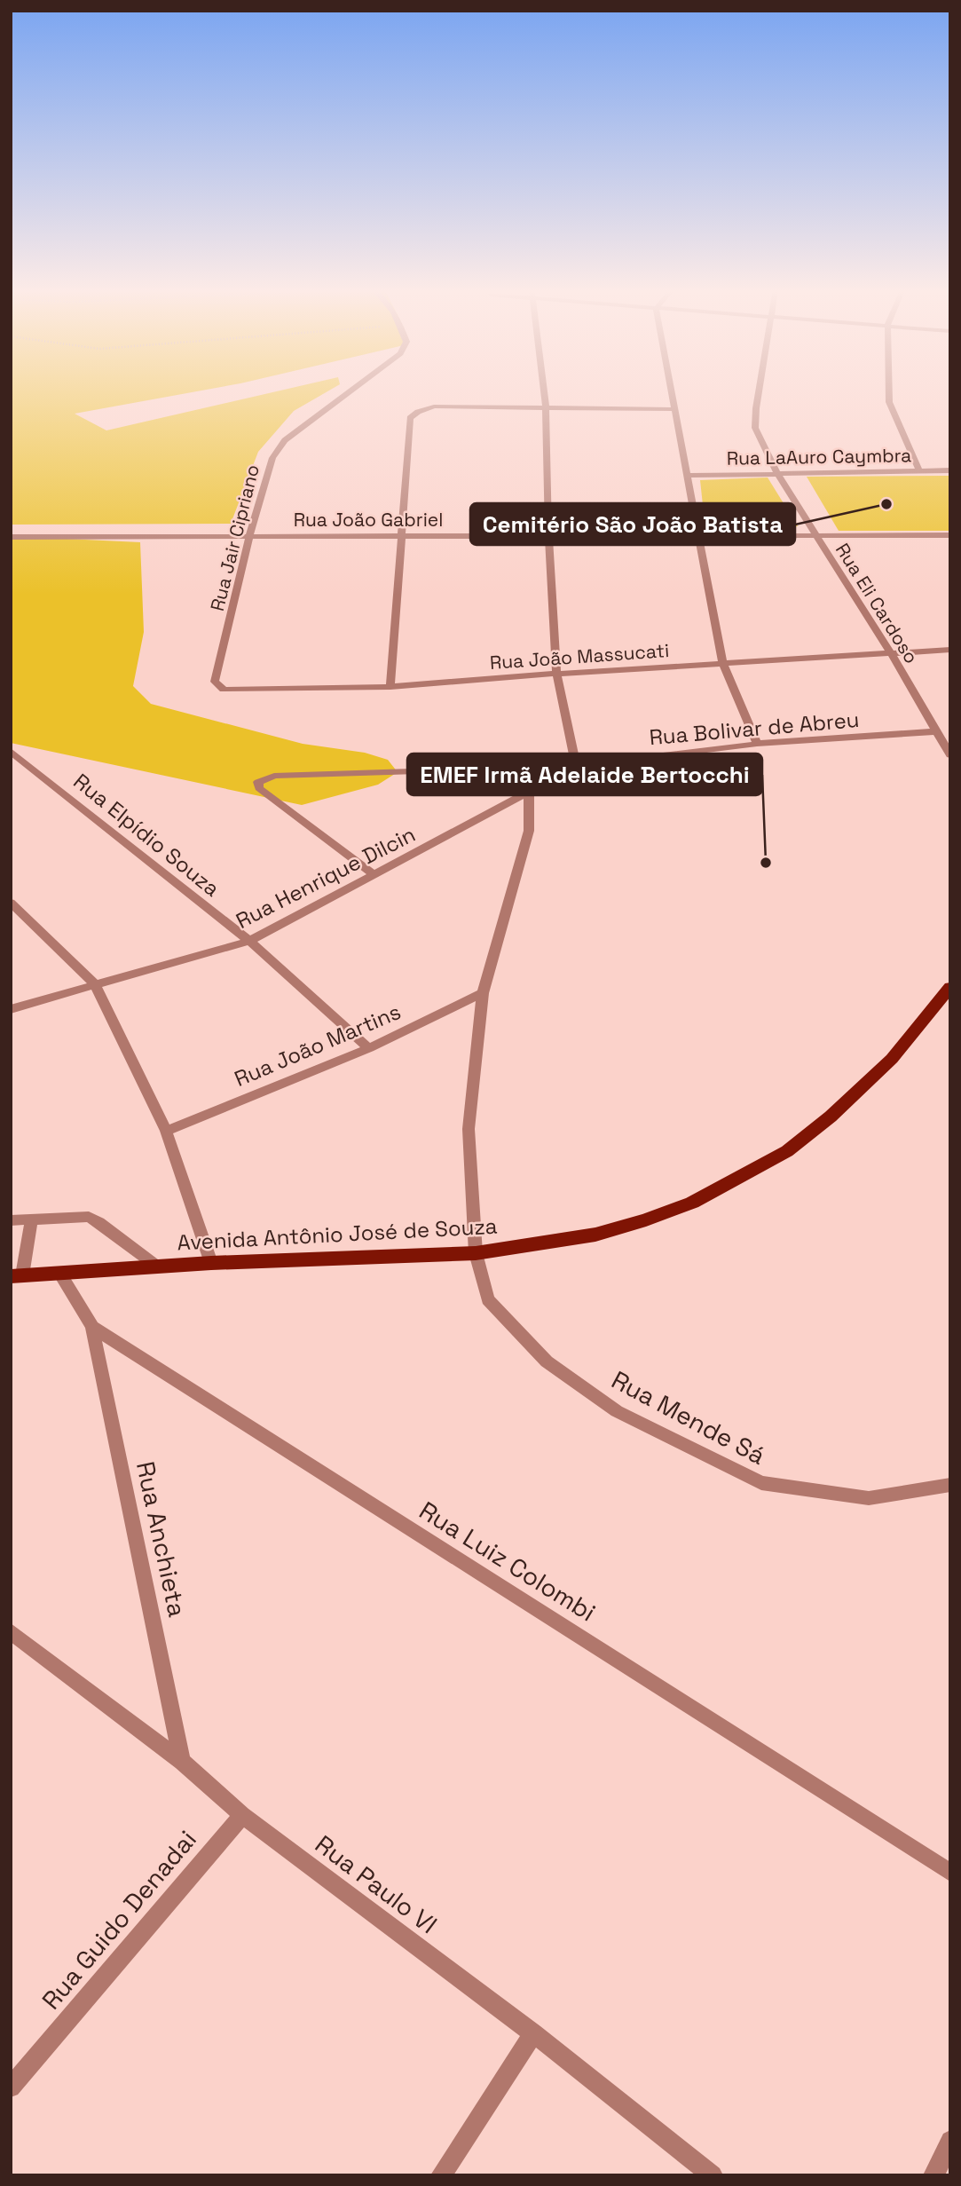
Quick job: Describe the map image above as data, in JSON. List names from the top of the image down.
{
  "streets": {
    "main road": ["Avenida Antônio José de Souza"],
    "street": [
      "Rua LaAuro Caymbra",
      "Rua João Gabriel",
      "Rua Jair Cipriano",
      "Rua Eli Cardoso",
      "Rua João Massucati",
      "Rua Bolivar de Abreu",
      "Rua Elpídio Souza",
      "Rua Henrique Dilcin",
      "Rua João Martins",
      "Rua Mende Sá",
      "Rua Anchieta",
      "Rua Luiz Colombi",
      "Rua Paulo VI",
      "Rua Guido Denadai"
    ]
  },
  "crossings": [
    ["Rua LaAuro Caymbra", "Rua Eli Cardoso"],
    ["Rua João Gabriel", "Rua Jair Cipriano"],
    ["Rua João Gabriel", "Rua Eli Cardoso"],
    ["Rua Jair Cipriano", "Rua João Massucati"],
    ["Rua Eli Cardoso", "Rua João Massucati"],
    ["Rua Eli Cardoso", "Rua Bolivar de Abreu"],
    ["Rua Bolivar de Abreu", "Rua Henrique Dilcin"],
    ["Rua Elpídio Souza", "Rua Henrique Dilcin"],
    ["Rua Elpídio Souza", "Rua João Martins"],
    ["Avenida Antônio José de Souza", "Rua Mende Sá"],
    ["Avenida Antônio José de Souza", "Rua Luiz Colombi"],
    ["Rua Anchieta", "Rua Luiz Colombi"],
    ["Rua Anchieta", "Rua Paulo VI"],
    ["Rua Paulo VI", "Rua Guido Denadai"]
  ],
  "places": ["Cemitério São João Batista", "EMEF Irmã Adelaide Bertocchi"]
}
